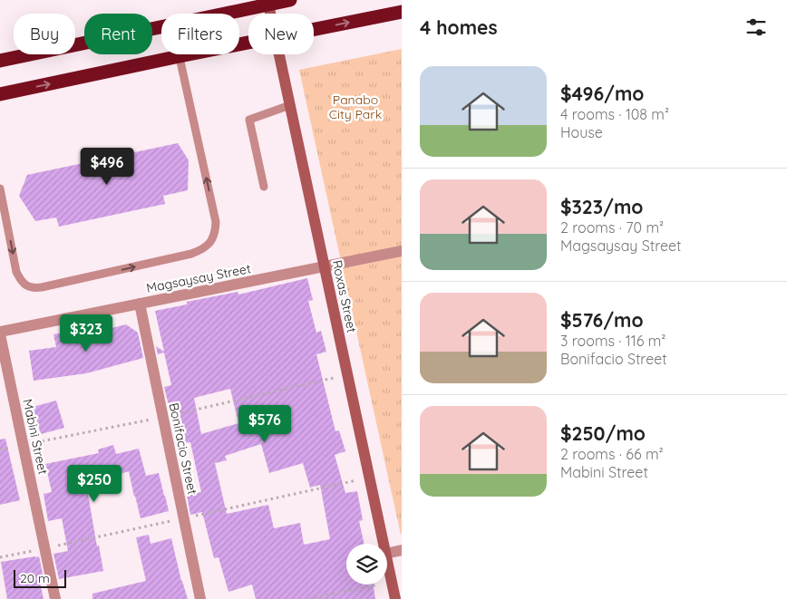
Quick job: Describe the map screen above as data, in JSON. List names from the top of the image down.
{
  "streets": {
    "street": [
      "Magsaysay Street",
      "Roxas Street",
      "Mabini Street",
      "Bonifacio Street"
    ]
  },
  "crossings": [
    ["Magsaysay Street", "Roxas Street"],
    ["Magsaysay Street", "Mabini Street"],
    ["Magsaysay Street", "Bonifacio Street"]
  ],
  "parks": ["Panabo City Park"],
  "scale_bar": "20 m",
  "page": {
    "heading": "4 homes",
    "chip": [
      "Buy",
      "Rent",
      "Filters",
      "New"
    ],
    "list": [
      {
        "name": "$496/mo",
        "note": "4 rooms · 108 m² · House"
      },
      {
        "name": "$323/mo",
        "note": "2 rooms · 70 m² · Magsaysay Street"
      },
      {
        "name": "$576/mo",
        "note": "3 rooms · 116 m² · Bonifacio Street"
      },
      {
        "name": "$250/mo",
        "note": "2 rooms · 66 m² · Mabini Street"
      }
    ],
    "price": [
      "$496",
      "$323",
      "$576",
      "$250"
    ],
    "scale": "20 m"
  }
}
